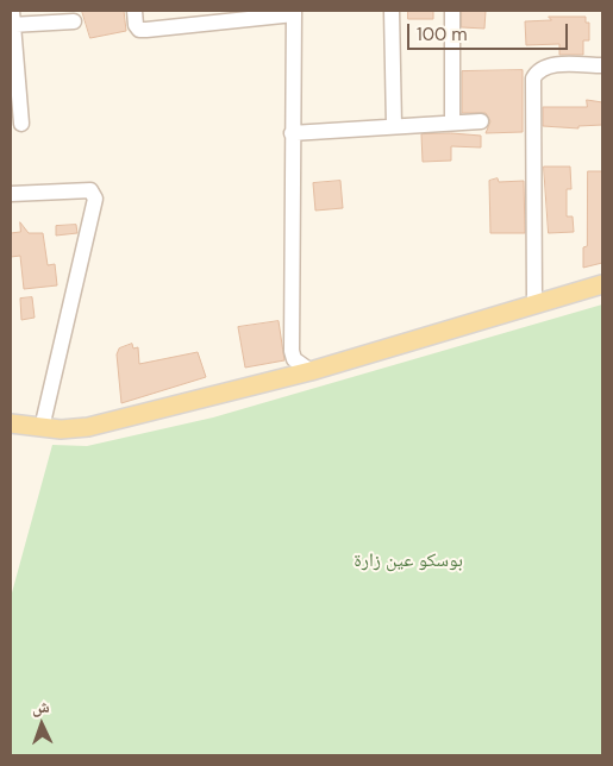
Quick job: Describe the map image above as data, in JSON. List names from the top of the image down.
{
  "parks": ["بوسكو عين زارة"],
  "scale_bar": "100 m",
  "north": "top"
}
